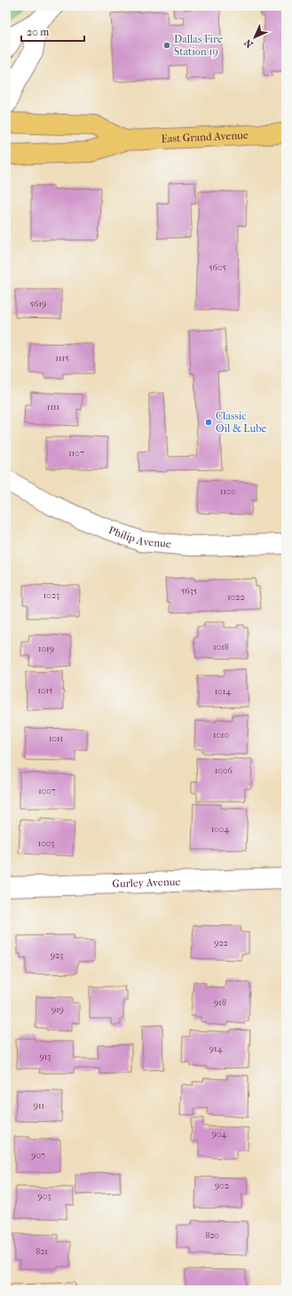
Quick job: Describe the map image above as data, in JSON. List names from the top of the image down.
{
  "streets": {
    "main road": ["East Grand Avenue"],
    "street": ["Philip Avenue", "Gurley Avenue"]
  },
  "places": ["Dallas Fire Station 19", "Classic Oil & Lube"],
  "house_numbers": [
    "5605",
    "5619",
    "1115",
    "1111",
    "1107",
    "1100",
    "5635",
    "1023",
    "1022",
    "1018",
    "1019",
    "1015",
    "1014",
    "1010",
    "1011",
    "1006",
    "1007",
    "1004",
    "1003",
    "922",
    "923",
    "918",
    "919",
    "914",
    "913",
    "911",
    "904",
    "907",
    "902",
    "903",
    "820",
    "821"
  ],
  "scale_bar": "20 m",
  "north": "bottom left"
}
